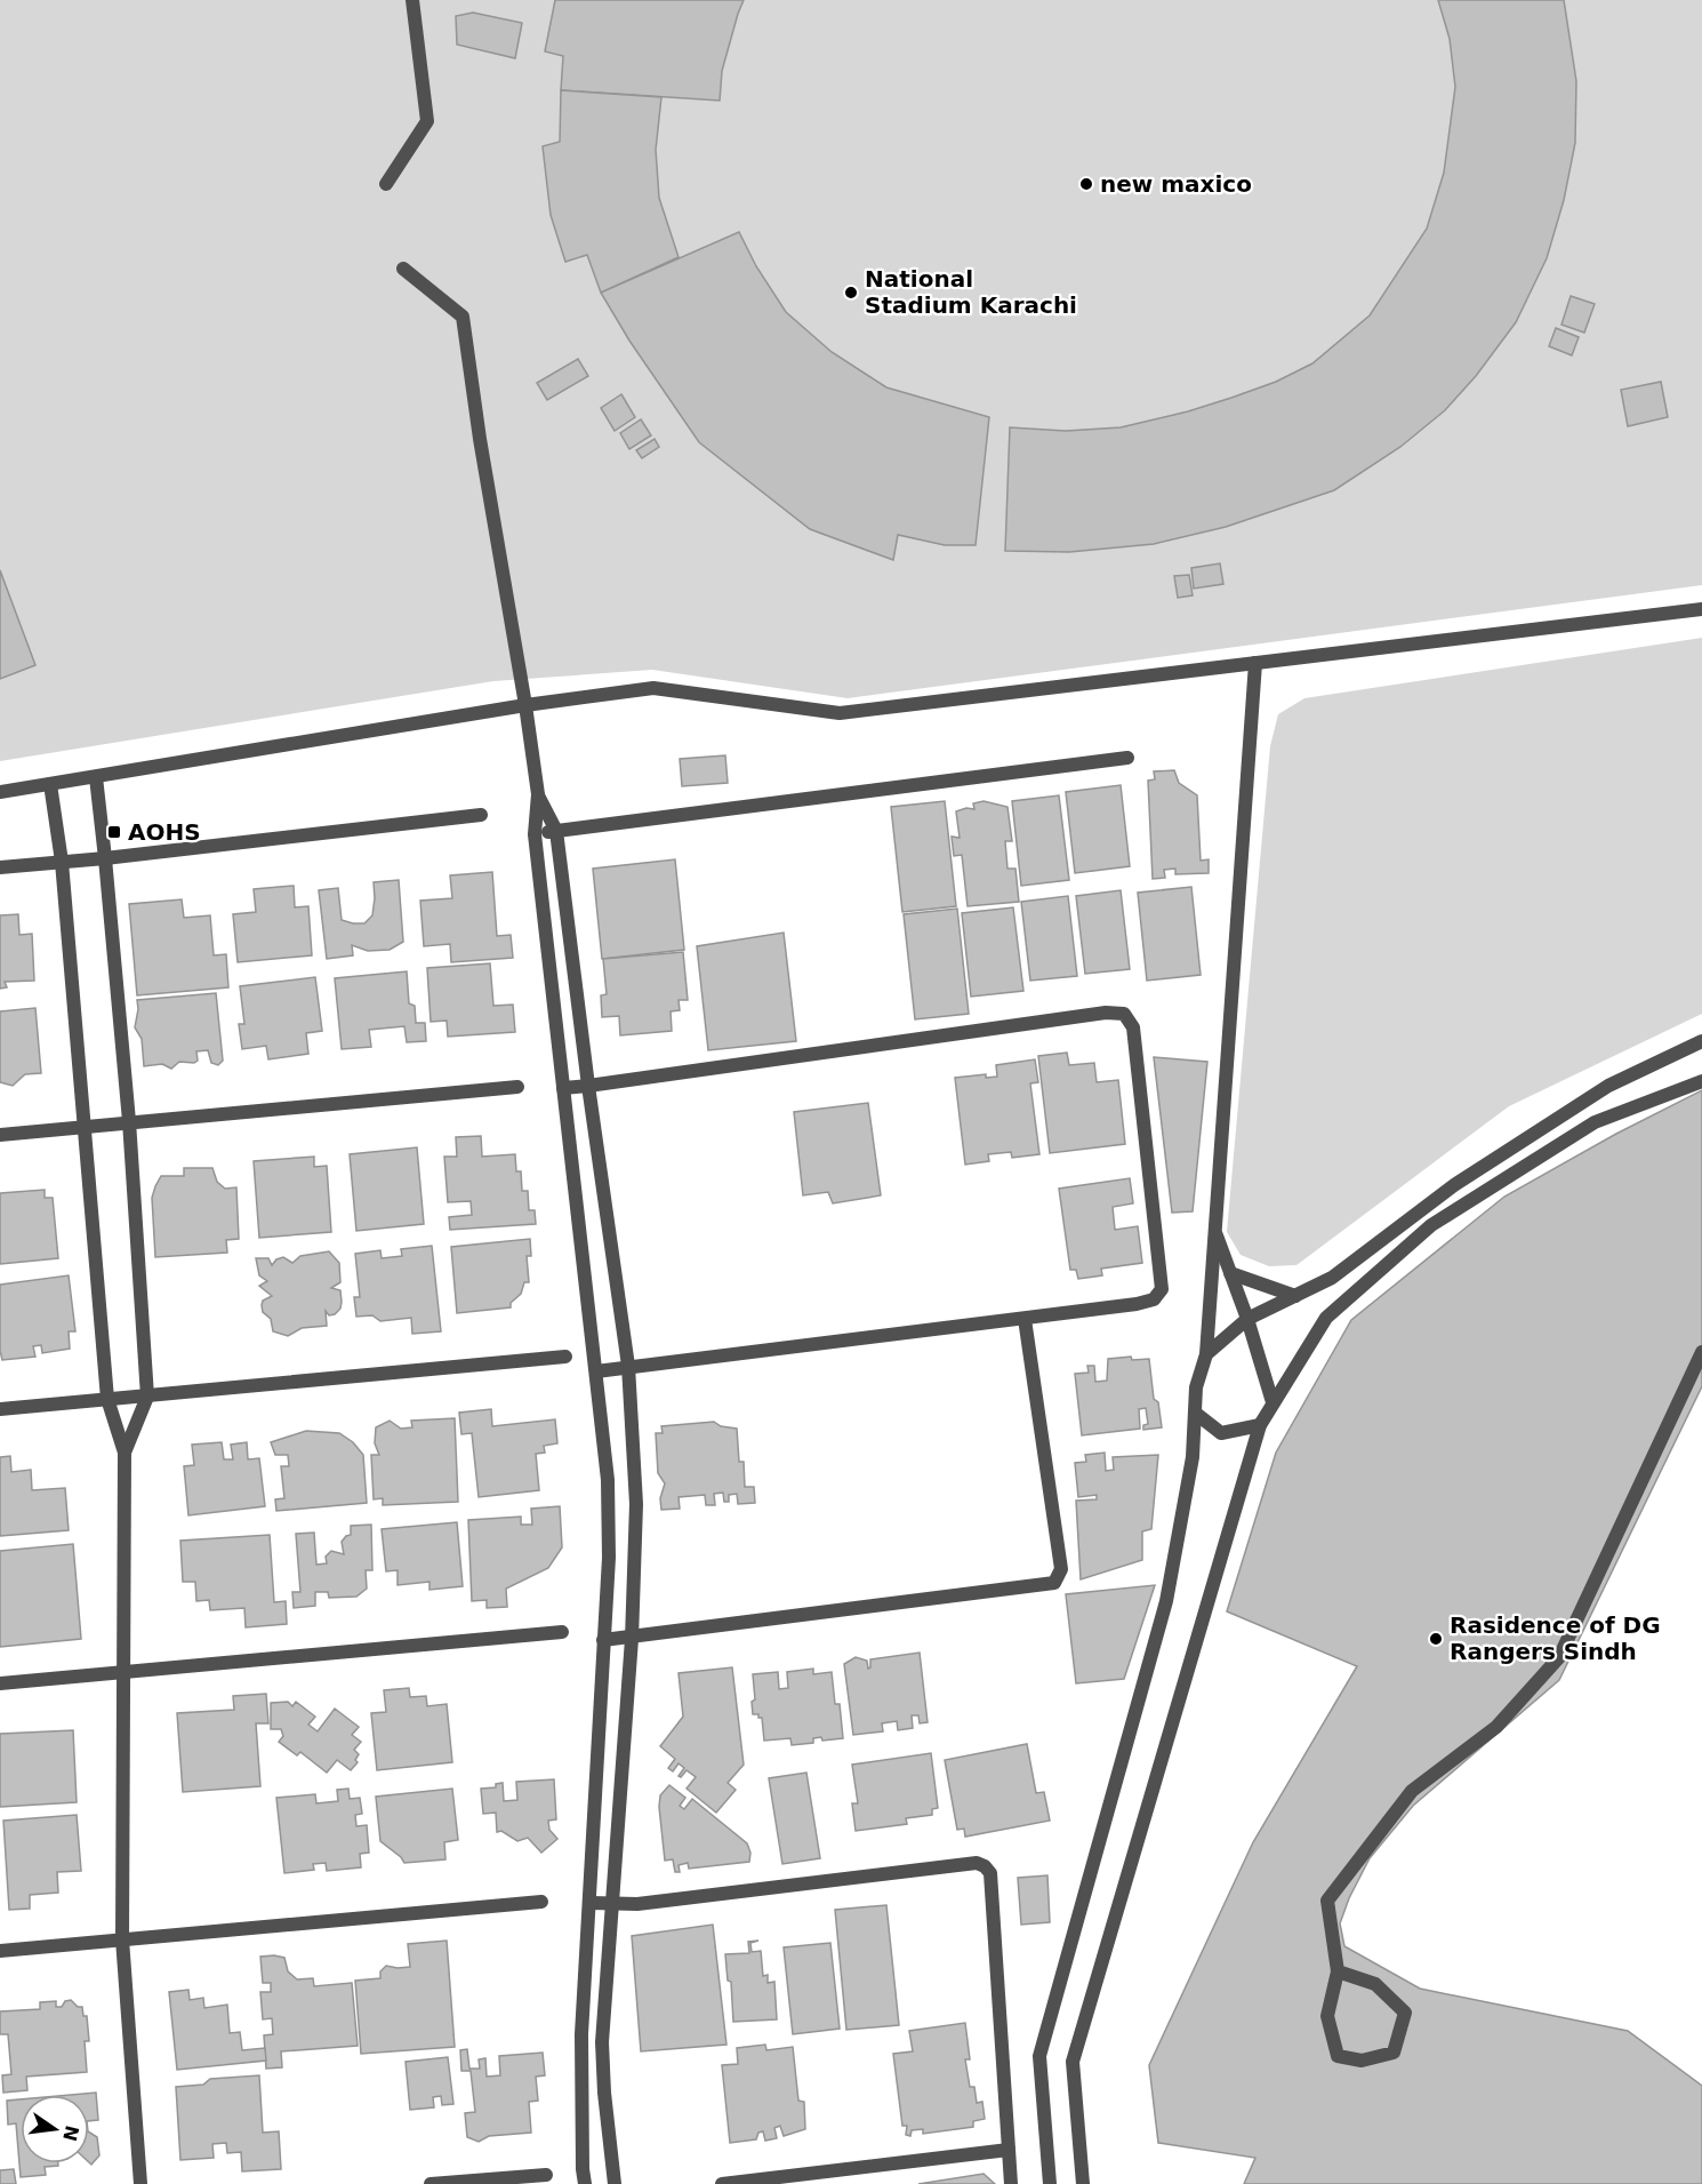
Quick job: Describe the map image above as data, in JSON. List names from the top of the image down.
{
  "places": {
    "other": ["new maxico", "National Stadium Karachi", "Rasidence of DG Rangers Sindh"],
    "transit": ["AOHS"]
  },
  "north": "right"
}
